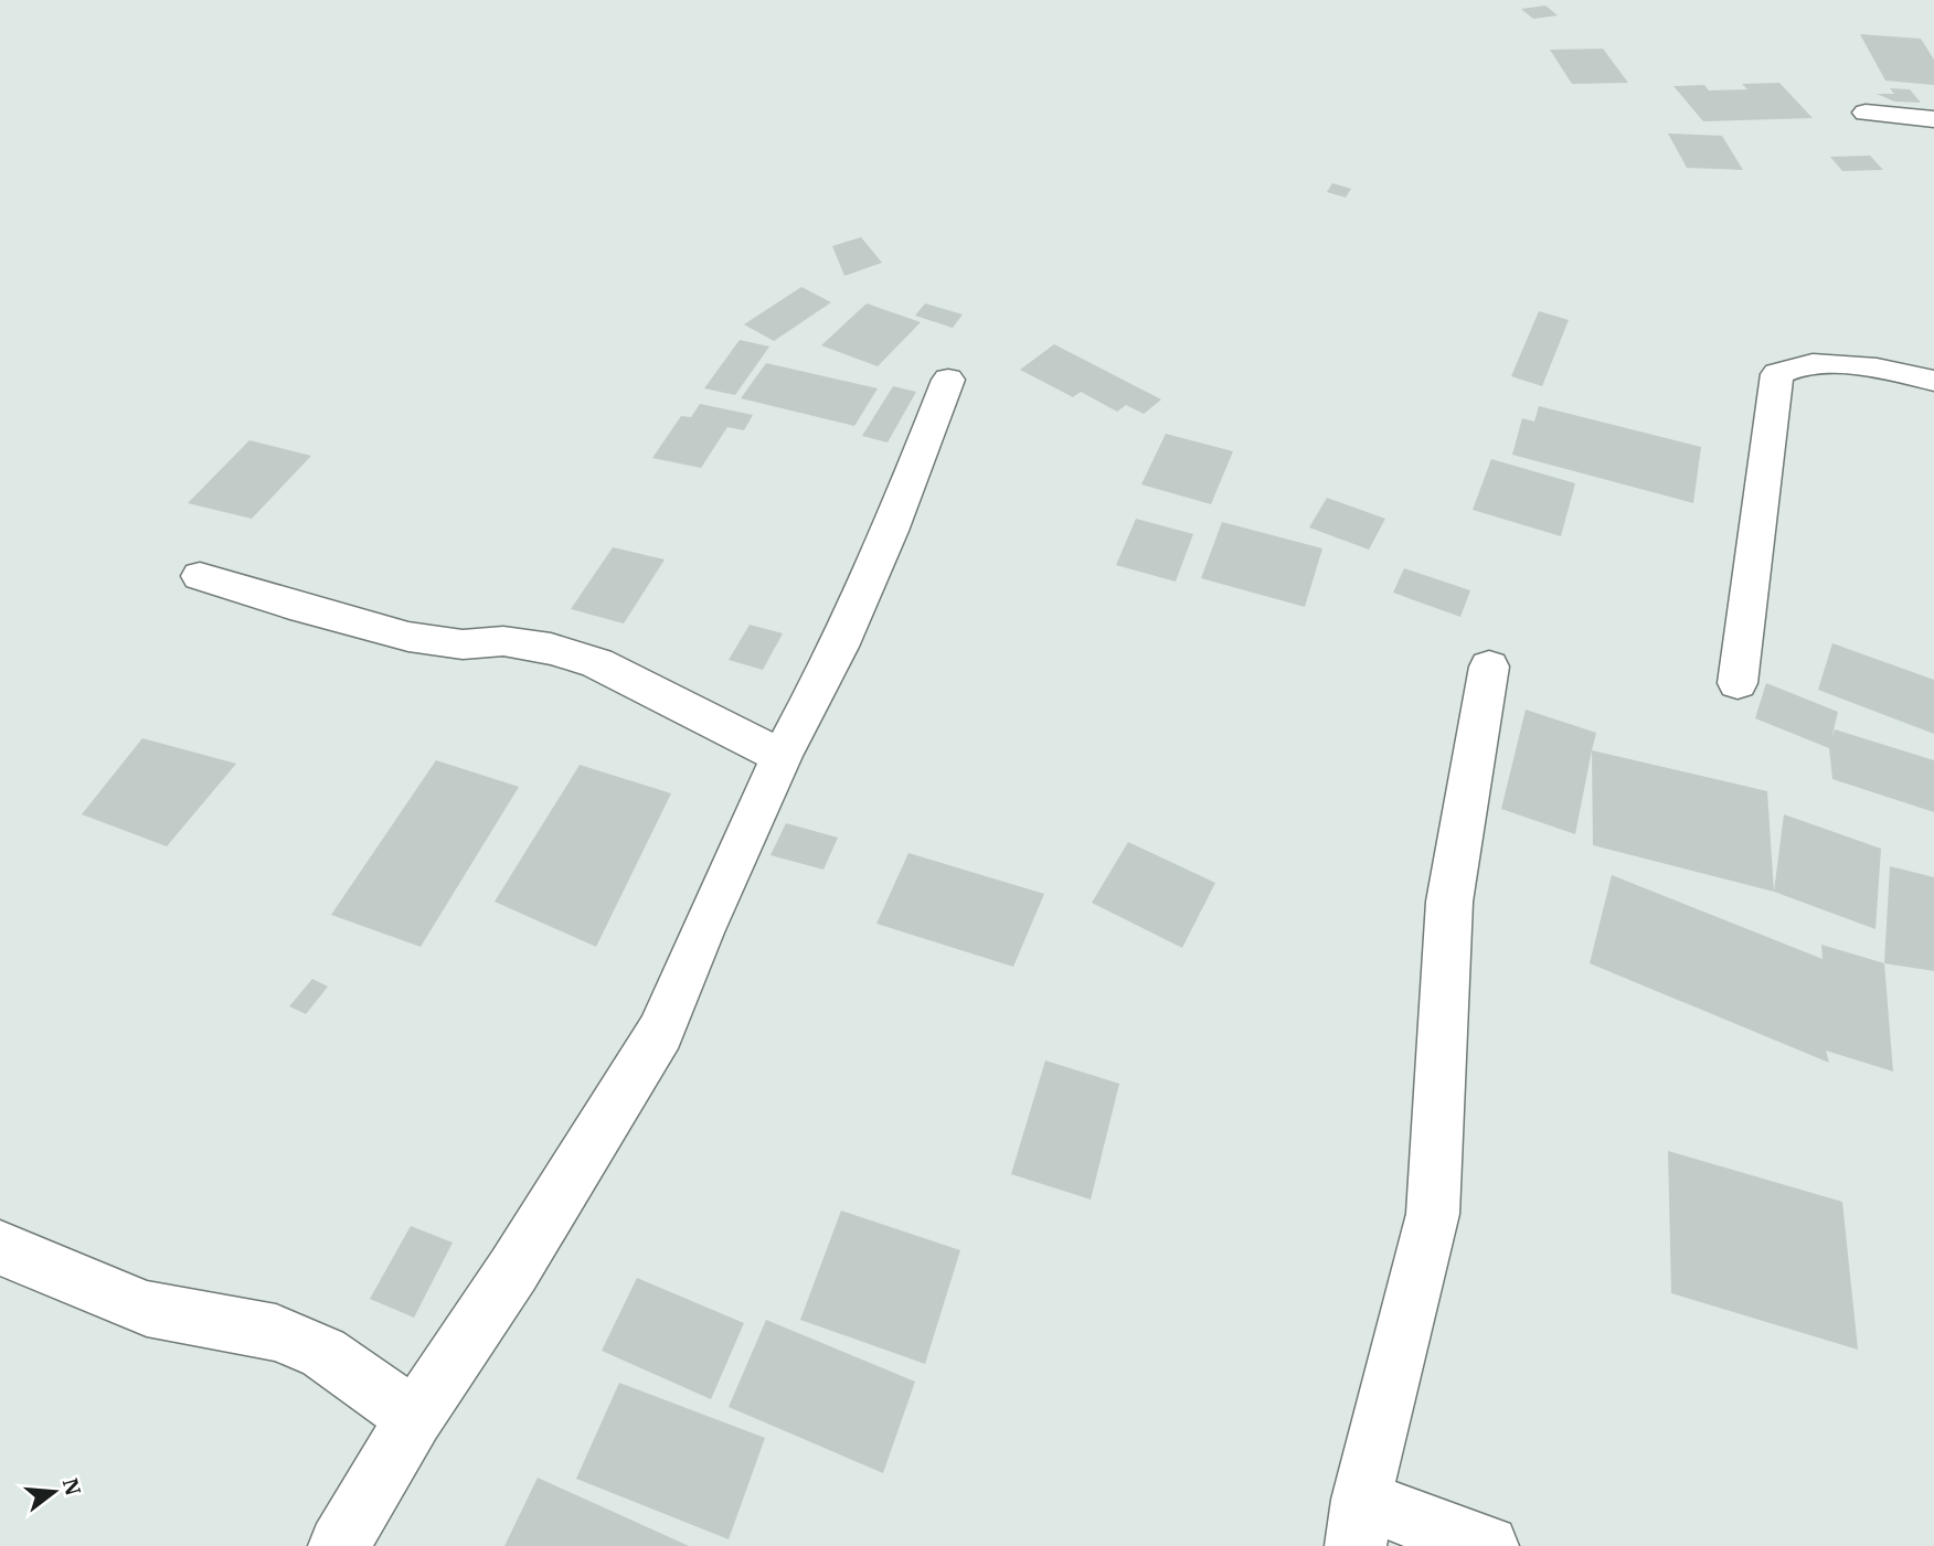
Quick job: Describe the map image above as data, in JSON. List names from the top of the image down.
{
  "north": "right"
}
